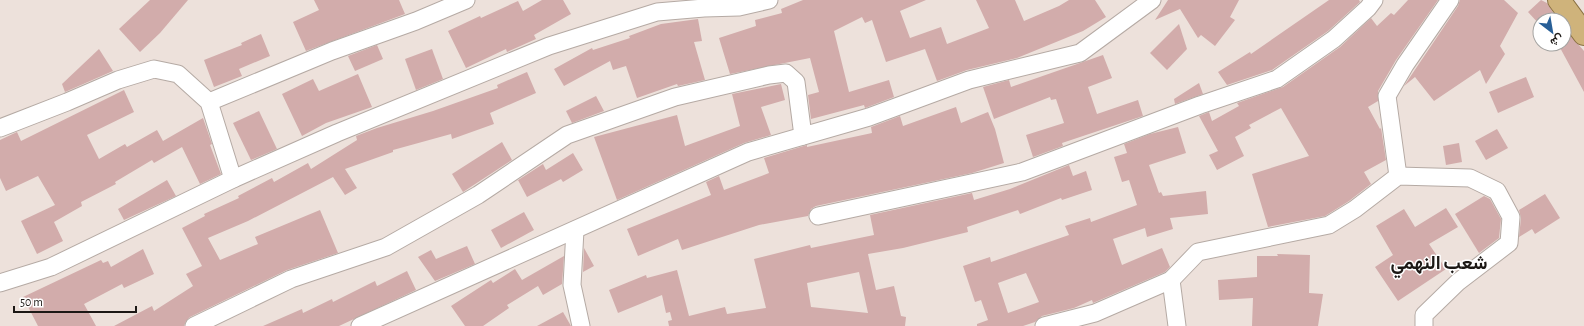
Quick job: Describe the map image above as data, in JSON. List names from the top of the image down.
{
  "districts": ["شعب النهمي"],
  "scale_bar": "50 m",
  "north": "bottom right"
}
